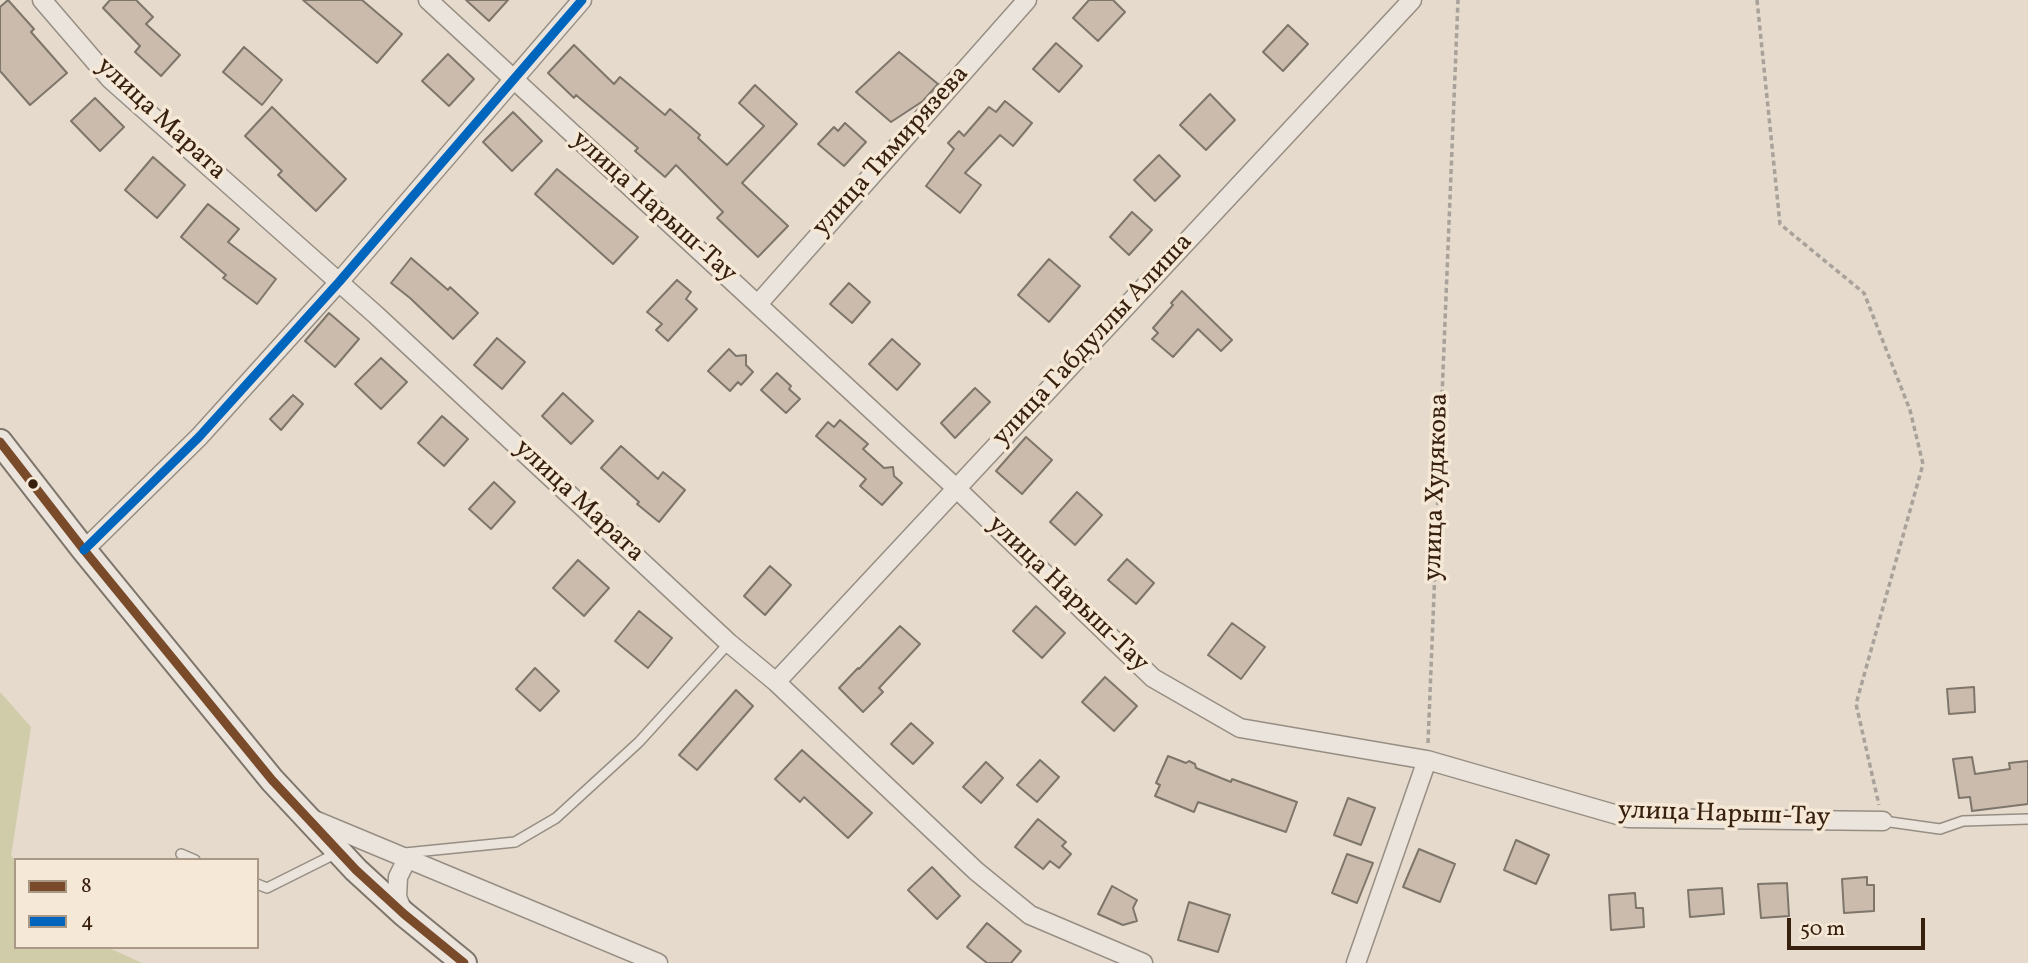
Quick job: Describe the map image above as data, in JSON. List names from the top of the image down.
{
  "streets": {
    "street": [
      "улица Марата",
      "улица Тимирязева",
      "улица Нарыш-Тау",
      "улица Габдуллы Алиша"
    ],
    "path": ["улица Худякова"]
  },
  "crossings": [
    ["улица Марата", "улица Габдуллы Алиша"],
    ["улица Тимирязева", "улица Нарыш-Тау"],
    ["улица Нарыш-Тау", "улица Габдуллы Алиша"],
    ["улица Нарыш-Тау", "улица Худякова"]
  ],
  "lines": ["transit line 4", "transit line 8"],
  "legend": ["8", "4"],
  "scale_bar": "50 m"
}
